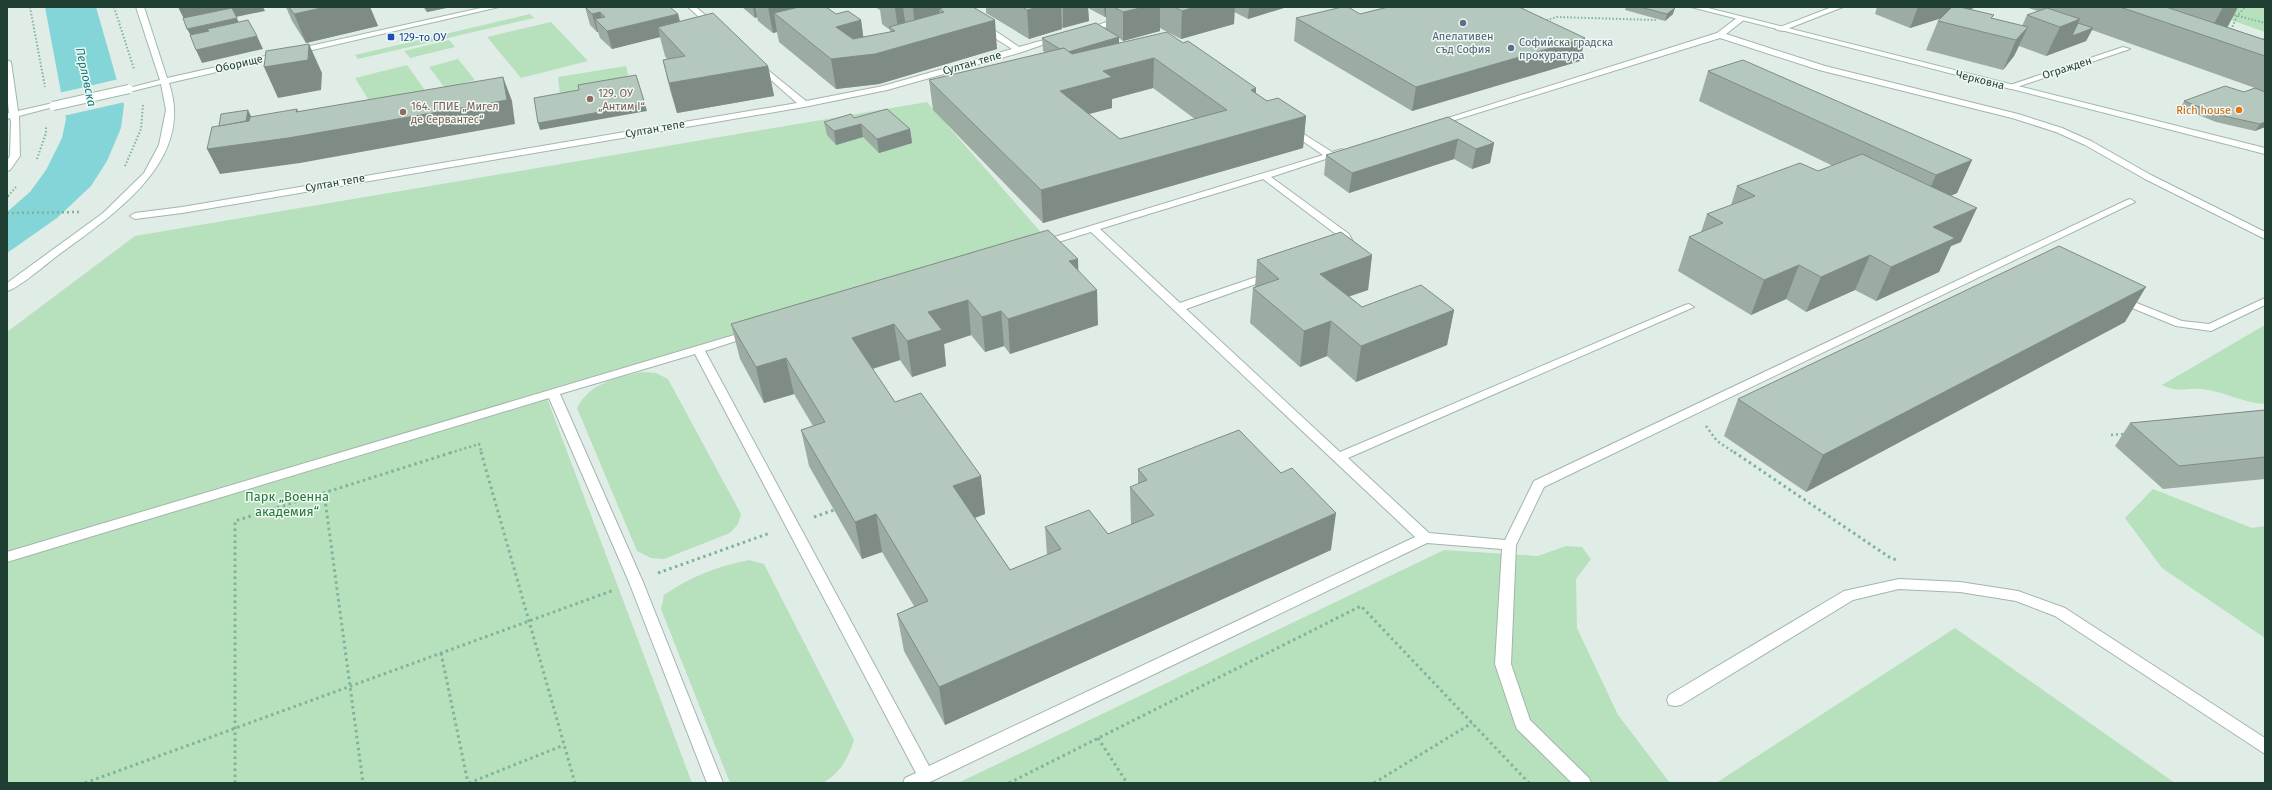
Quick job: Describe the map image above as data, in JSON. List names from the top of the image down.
{
  "streets": {
    "street": [
      "Султан тепе",
      "Оборище",
      "Огражден",
      "Черковна"
    ]
  },
  "crossings": [
    ["Огражден", "Черковна"]
  ],
  "water": ["Перловска"],
  "parks": ["Парк „Военна академия“"],
  "places": {
    "other": [
      "Апелативен съд София",
      "Софийска градска прокуратура",
      "129. ОУ „Антим I“",
      "Rich house",
      "164. ГПИЕ „Мигел де Сервантес“"
    ],
    "transit": ["129-то ОУ"]
  }
}
